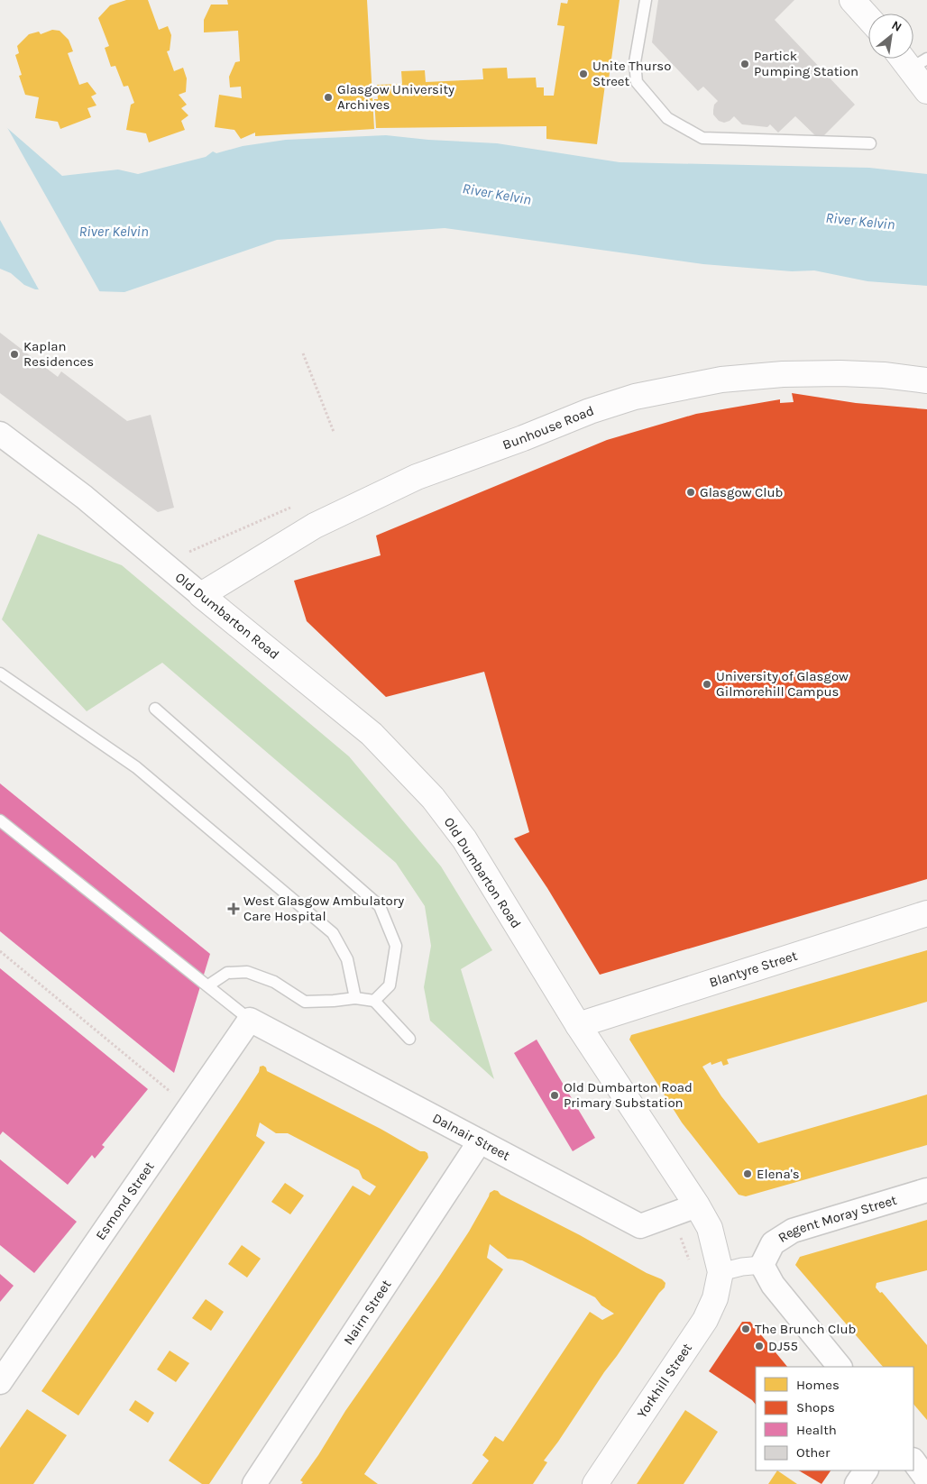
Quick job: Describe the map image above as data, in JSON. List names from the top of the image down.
{
  "streets": {
    "street": [
      "Bunhouse Road",
      "Old Dumbarton Road",
      "Blantyre Street",
      "Dalnair Street",
      "Esmond Street",
      "Regent Moray Street",
      "Nairn Street",
      "Yorkhill Street"
    ]
  },
  "crossings": [
    ["Bunhouse Road", "Old Dumbarton Road"],
    ["Old Dumbarton Road", "Blantyre Street"],
    ["Old Dumbarton Road", "Dalnair Street"],
    ["Old Dumbarton Road", "Yorkhill Street"],
    ["Dalnair Street", "Esmond Street"],
    ["Dalnair Street", "Nairn Street"]
  ],
  "water": ["River Kelvin"],
  "places": {
    "other": [
      "Partick Pumping Station",
      "Unite Thurso Street",
      "Glasgow University Archives",
      "Kaplan Residences",
      "Glasgow Club",
      "University of Glasgow Gilmorehill Campus",
      "Old Dumbarton Road Primary Substation",
      "Elena's",
      "The Brunch Club",
      "DJ55"
    ],
    "health": ["West Glasgow Ambulatory Care Hospital"]
  },
  "legend": [
    "Homes",
    "Shops",
    "Health",
    "Other"
  ],
  "north": "top right"
}
